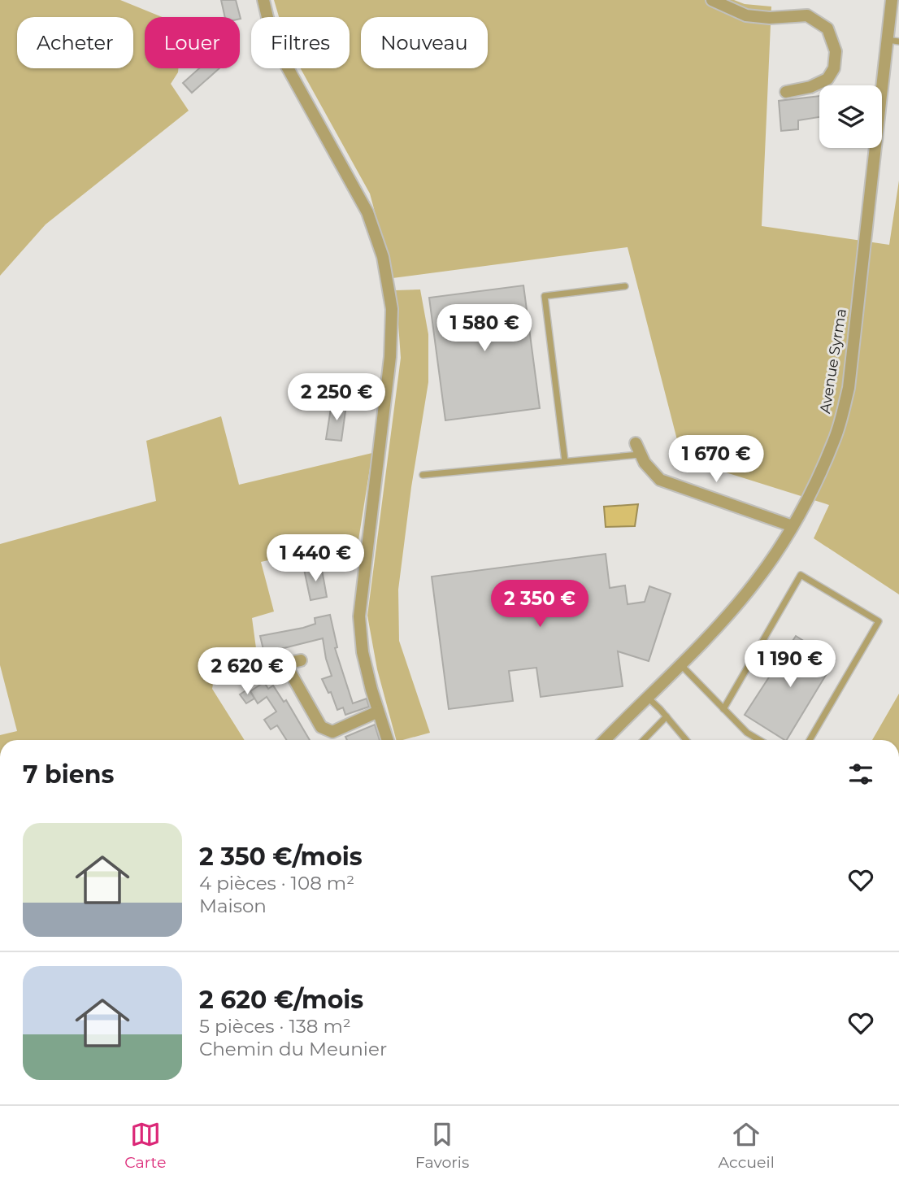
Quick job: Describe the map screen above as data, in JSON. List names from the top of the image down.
{
  "streets": {
    "street": ["Avenue Syrma"]
  },
  "page": {
    "chip": [
      "Acheter",
      "Louer",
      "Filtres",
      "Nouveau"
    ],
    "price": [
      "1 580 €",
      "2 250 €",
      "1 670 €",
      "1 440 €",
      "2 350 €",
      "1 190 €",
      "2 620 €"
    ],
    "heading": "7 biens",
    "list": [
      {
        "name": "2 350 €/mois",
        "note": "4 pièces · 108 m² · Maison"
      },
      {
        "name": "2 620 €/mois",
        "note": "5 pièces · 138 m² · Chemin du Meunier"
      }
    ],
    "tabs": ["Carte", "Favoris", "Accueil"]
  }
}
